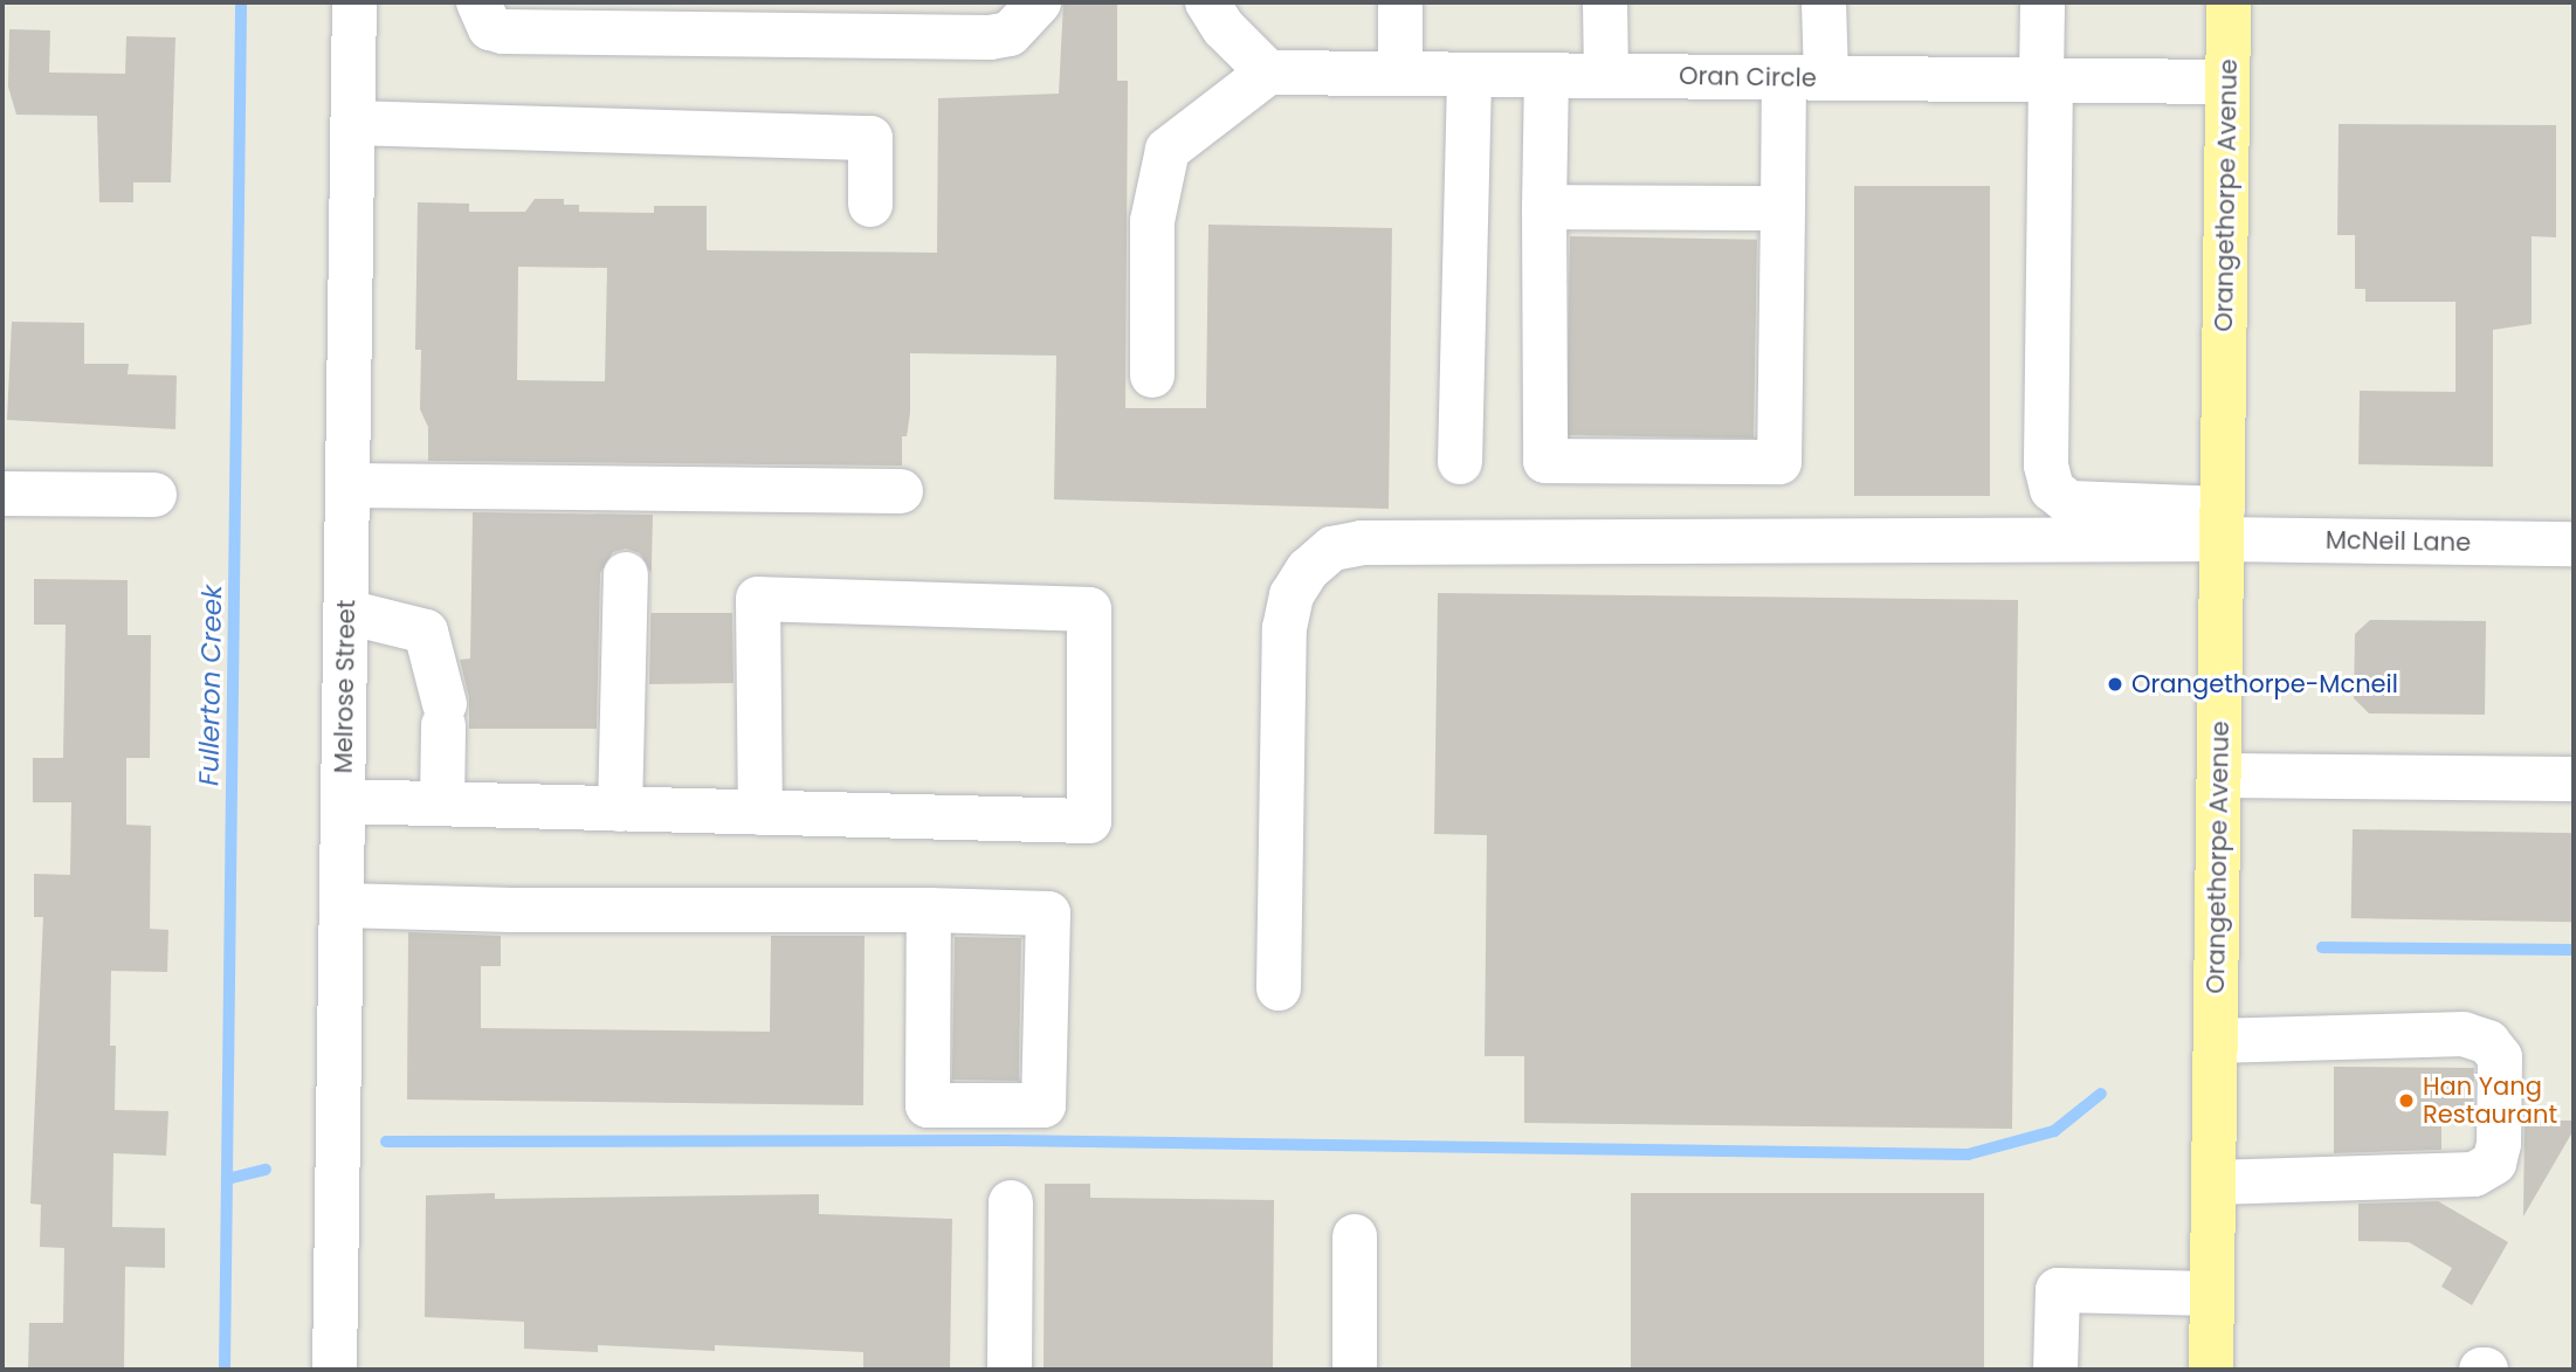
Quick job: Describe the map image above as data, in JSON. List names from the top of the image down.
{
  "streets": {
    "main road": ["Orangethorpe Avenue"],
    "street": ["Oran Circle", "McNeil Lane", "Melrose Street"]
  },
  "crossings": [
    ["Oran Circle", "Orangethorpe Avenue"],
    ["Orangethorpe Avenue", "McNeil Lane"]
  ],
  "water": ["Fullerton Creek"],
  "places": ["Orangethorpe-Mcneil", "Han Yang Restaurant"]
}
